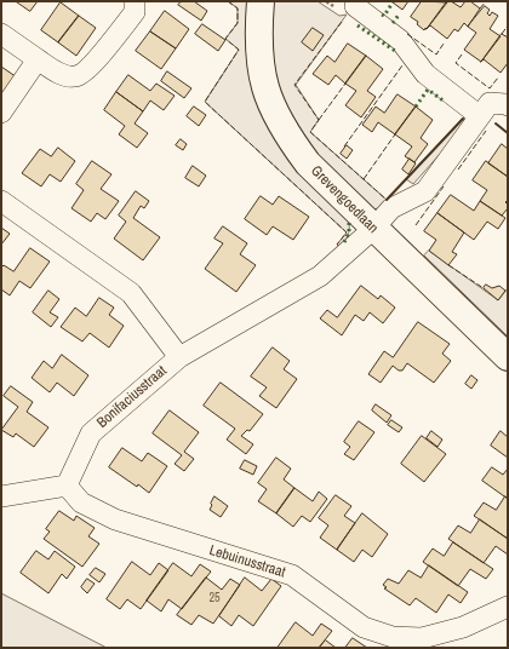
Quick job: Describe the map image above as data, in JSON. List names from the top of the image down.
{
  "streets": {
    "street": ["Grevengoedlaan", "Bonifaciusstraat", "Lebuinusstraat"]
  },
  "crossings": [
    ["Grevengoedlaan", "Bonifaciusstraat"],
    ["Bonifaciusstraat", "Lebuinusstraat"]
  ],
  "house_numbers": ["25"]
}
